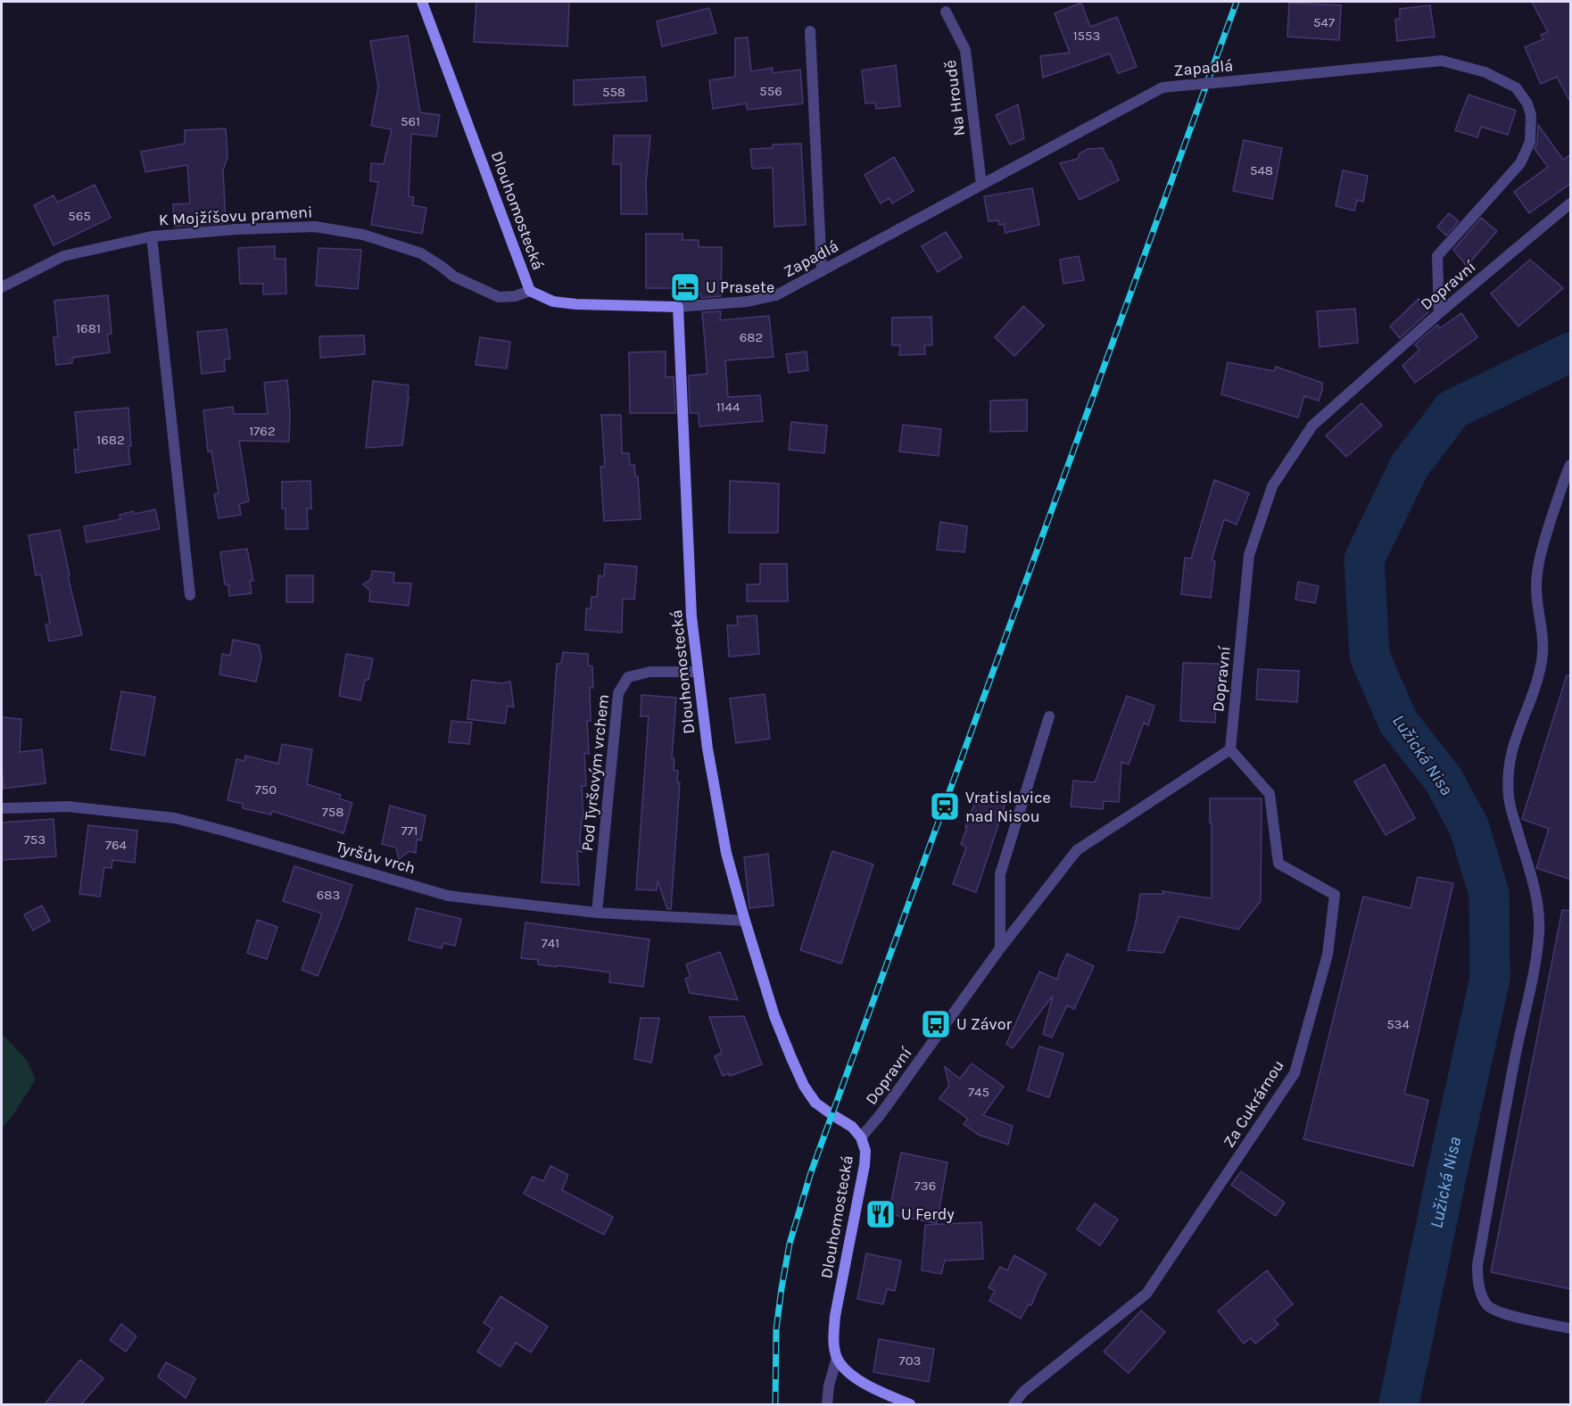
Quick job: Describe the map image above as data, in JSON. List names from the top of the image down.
{
  "streets": {
    "street": [
      "Zapadlá",
      "Na Hroudě",
      "Dlouhomostecká",
      "K Mojžíšovu prameni",
      "Dopravní",
      "Pod Tyršovým vrchem",
      "Tyršův vrch",
      "Za Cukrárnou"
    ]
  },
  "crossings": [
    ["Zapadlá", "Na Hroudě"],
    ["Zapadlá", "Dlouhomostecká"],
    ["Zapadlá", "Dopravní"],
    ["Dlouhomostecká", "K Mojžíšovu prameni"],
    ["Dlouhomostecká", "Dopravní"],
    ["Dlouhomostecká", "Pod Tyršovým vrchem"],
    ["Dlouhomostecká", "Tyršův vrch"],
    ["Dopravní", "Za Cukrárnou"],
    ["Pod Tyršovým vrchem", "Tyršův vrch"]
  ],
  "water": ["Lužická Nisa"],
  "places": {
    "hotel": ["U Prasete"],
    "station": ["Vratislavice nad Nisou"],
    "bus stop": ["U Závor"],
    "restaurant": ["U Ferdy"]
  },
  "house_numbers": [
    "547",
    "1553",
    "556",
    "558",
    "561",
    "548",
    "565",
    "1681",
    "682",
    "1144",
    "1762",
    "1682",
    "750",
    "758",
    "771",
    "753",
    "764",
    "683",
    "741",
    "534",
    "745",
    "736",
    "703"
  ]
}
